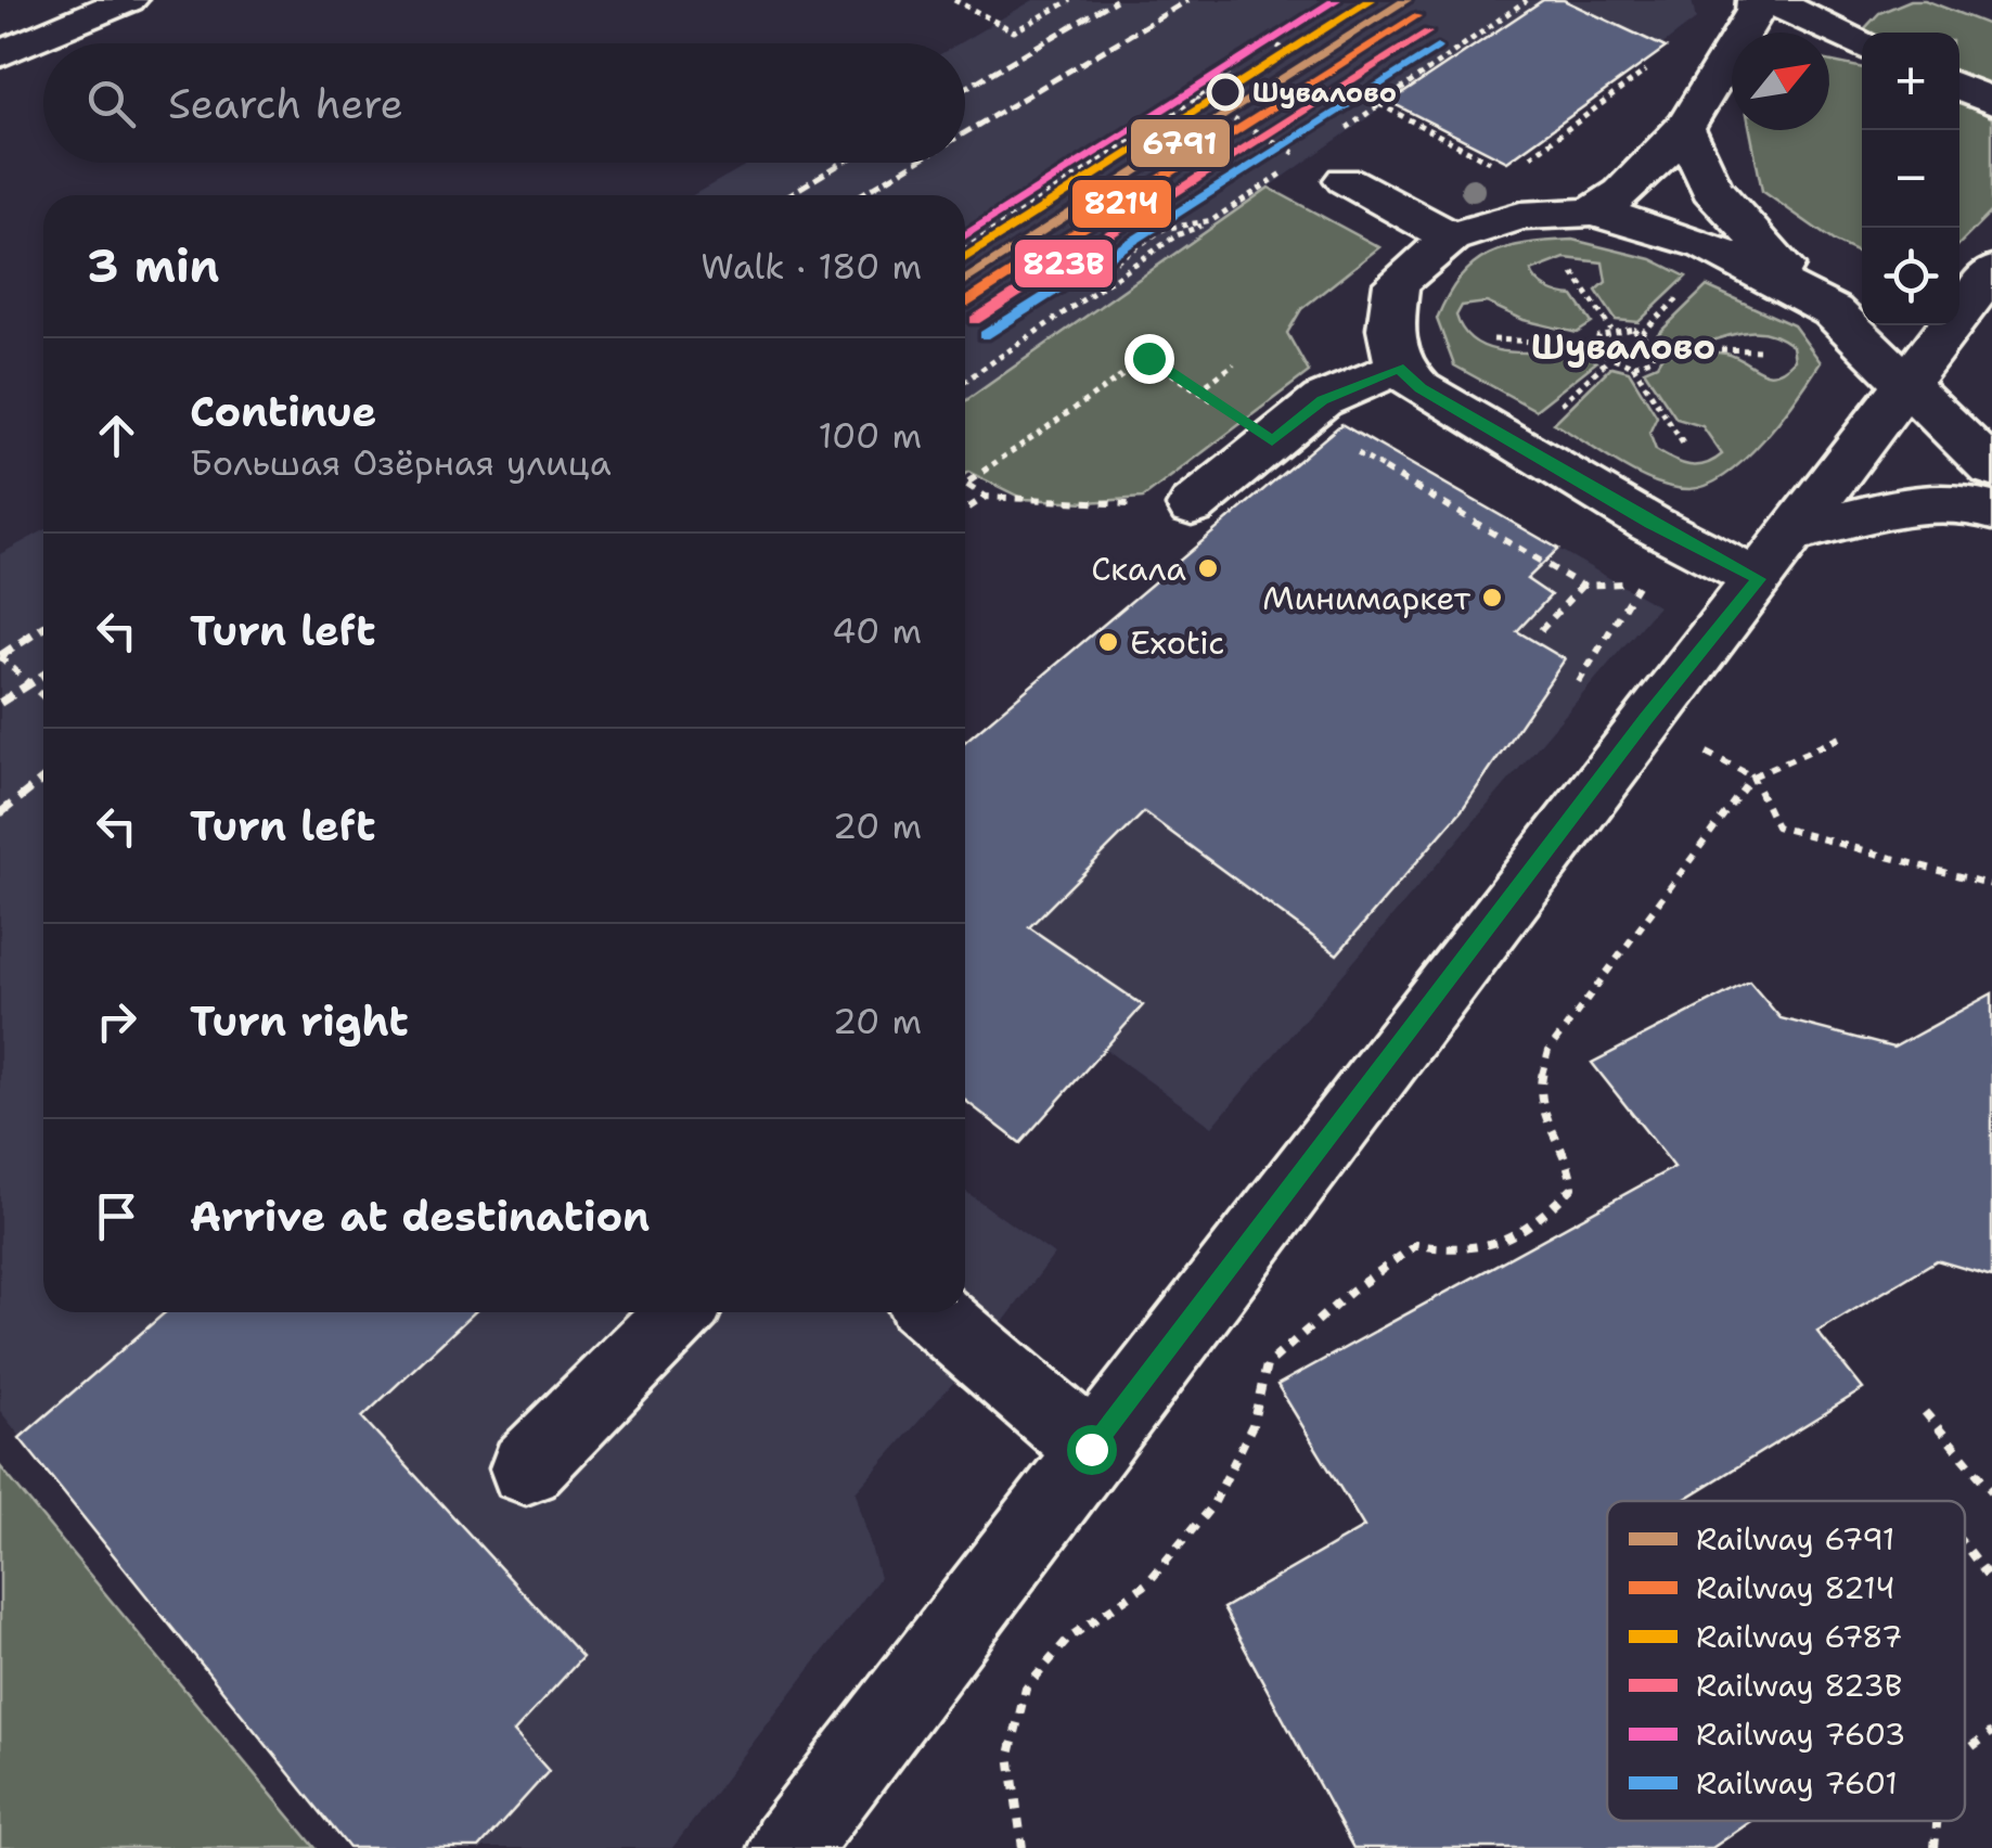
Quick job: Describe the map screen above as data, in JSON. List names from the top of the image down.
{
  "districts": ["Шувалово"],
  "places": [
    "Шувалово",
    "Скала",
    "Минимаркет",
    "Exotic"
  ],
  "lines": [
    "rail line 6791",
    "rail line 6787",
    "rail line 7603",
    "rail line 821Ч",
    "rail line 823В",
    "rail line 7601"
  ],
  "legend": [
    "Railway 6791",
    "Railway 821Ч",
    "Railway 6787",
    "Railway 823В",
    "Railway 7603",
    "Railway 7601"
  ],
  "north": "top right",
  "page": {
    "map_buttons": ["+", "−"],
    "search": "Search here",
    "heading": ["3 min", "Walk · 180 m"],
    "list": [
      ["Continue", "Большая Озёрная улица", "100 m"],
      ["Turn left", "40 m"],
      ["Turn left", "20 m"],
      ["Turn right", "20 m"],
      "Arrive at destination"
    ]
  }
}
